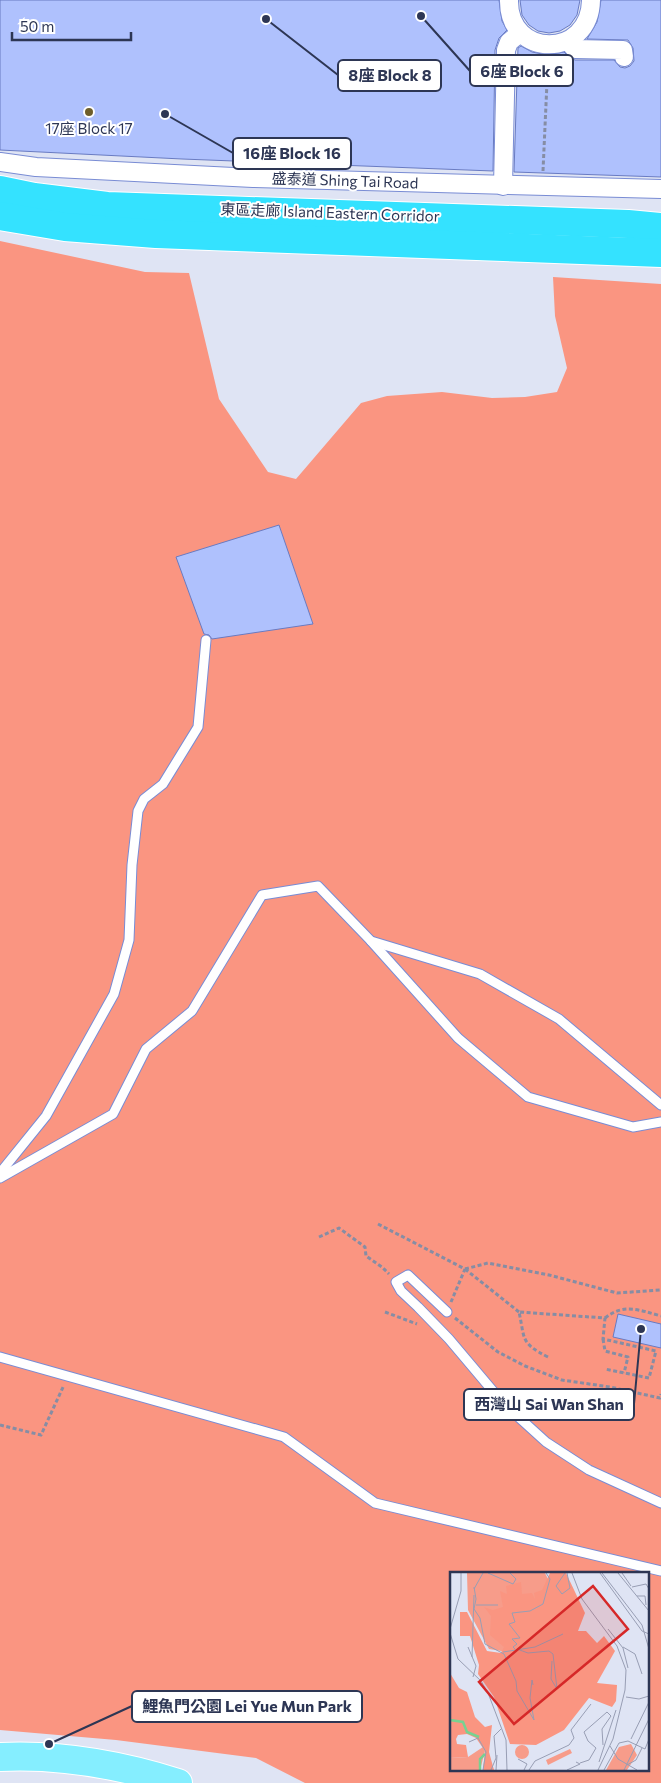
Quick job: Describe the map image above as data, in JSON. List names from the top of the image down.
{
  "streets": {
    "highway": ["東區走廊 Island Eastern Corridor"],
    "street": ["盛泰道 Shing Tai Road"]
  },
  "places": [
    "6座 Block 6",
    "8座 Block 8",
    "17座 Block 17",
    "16座 Block 16",
    "西灣山 Sai Wan Shan",
    "鯉魚門公園 Lei Yue Mun Park"
  ],
  "scale_bar": "50 m"
}
